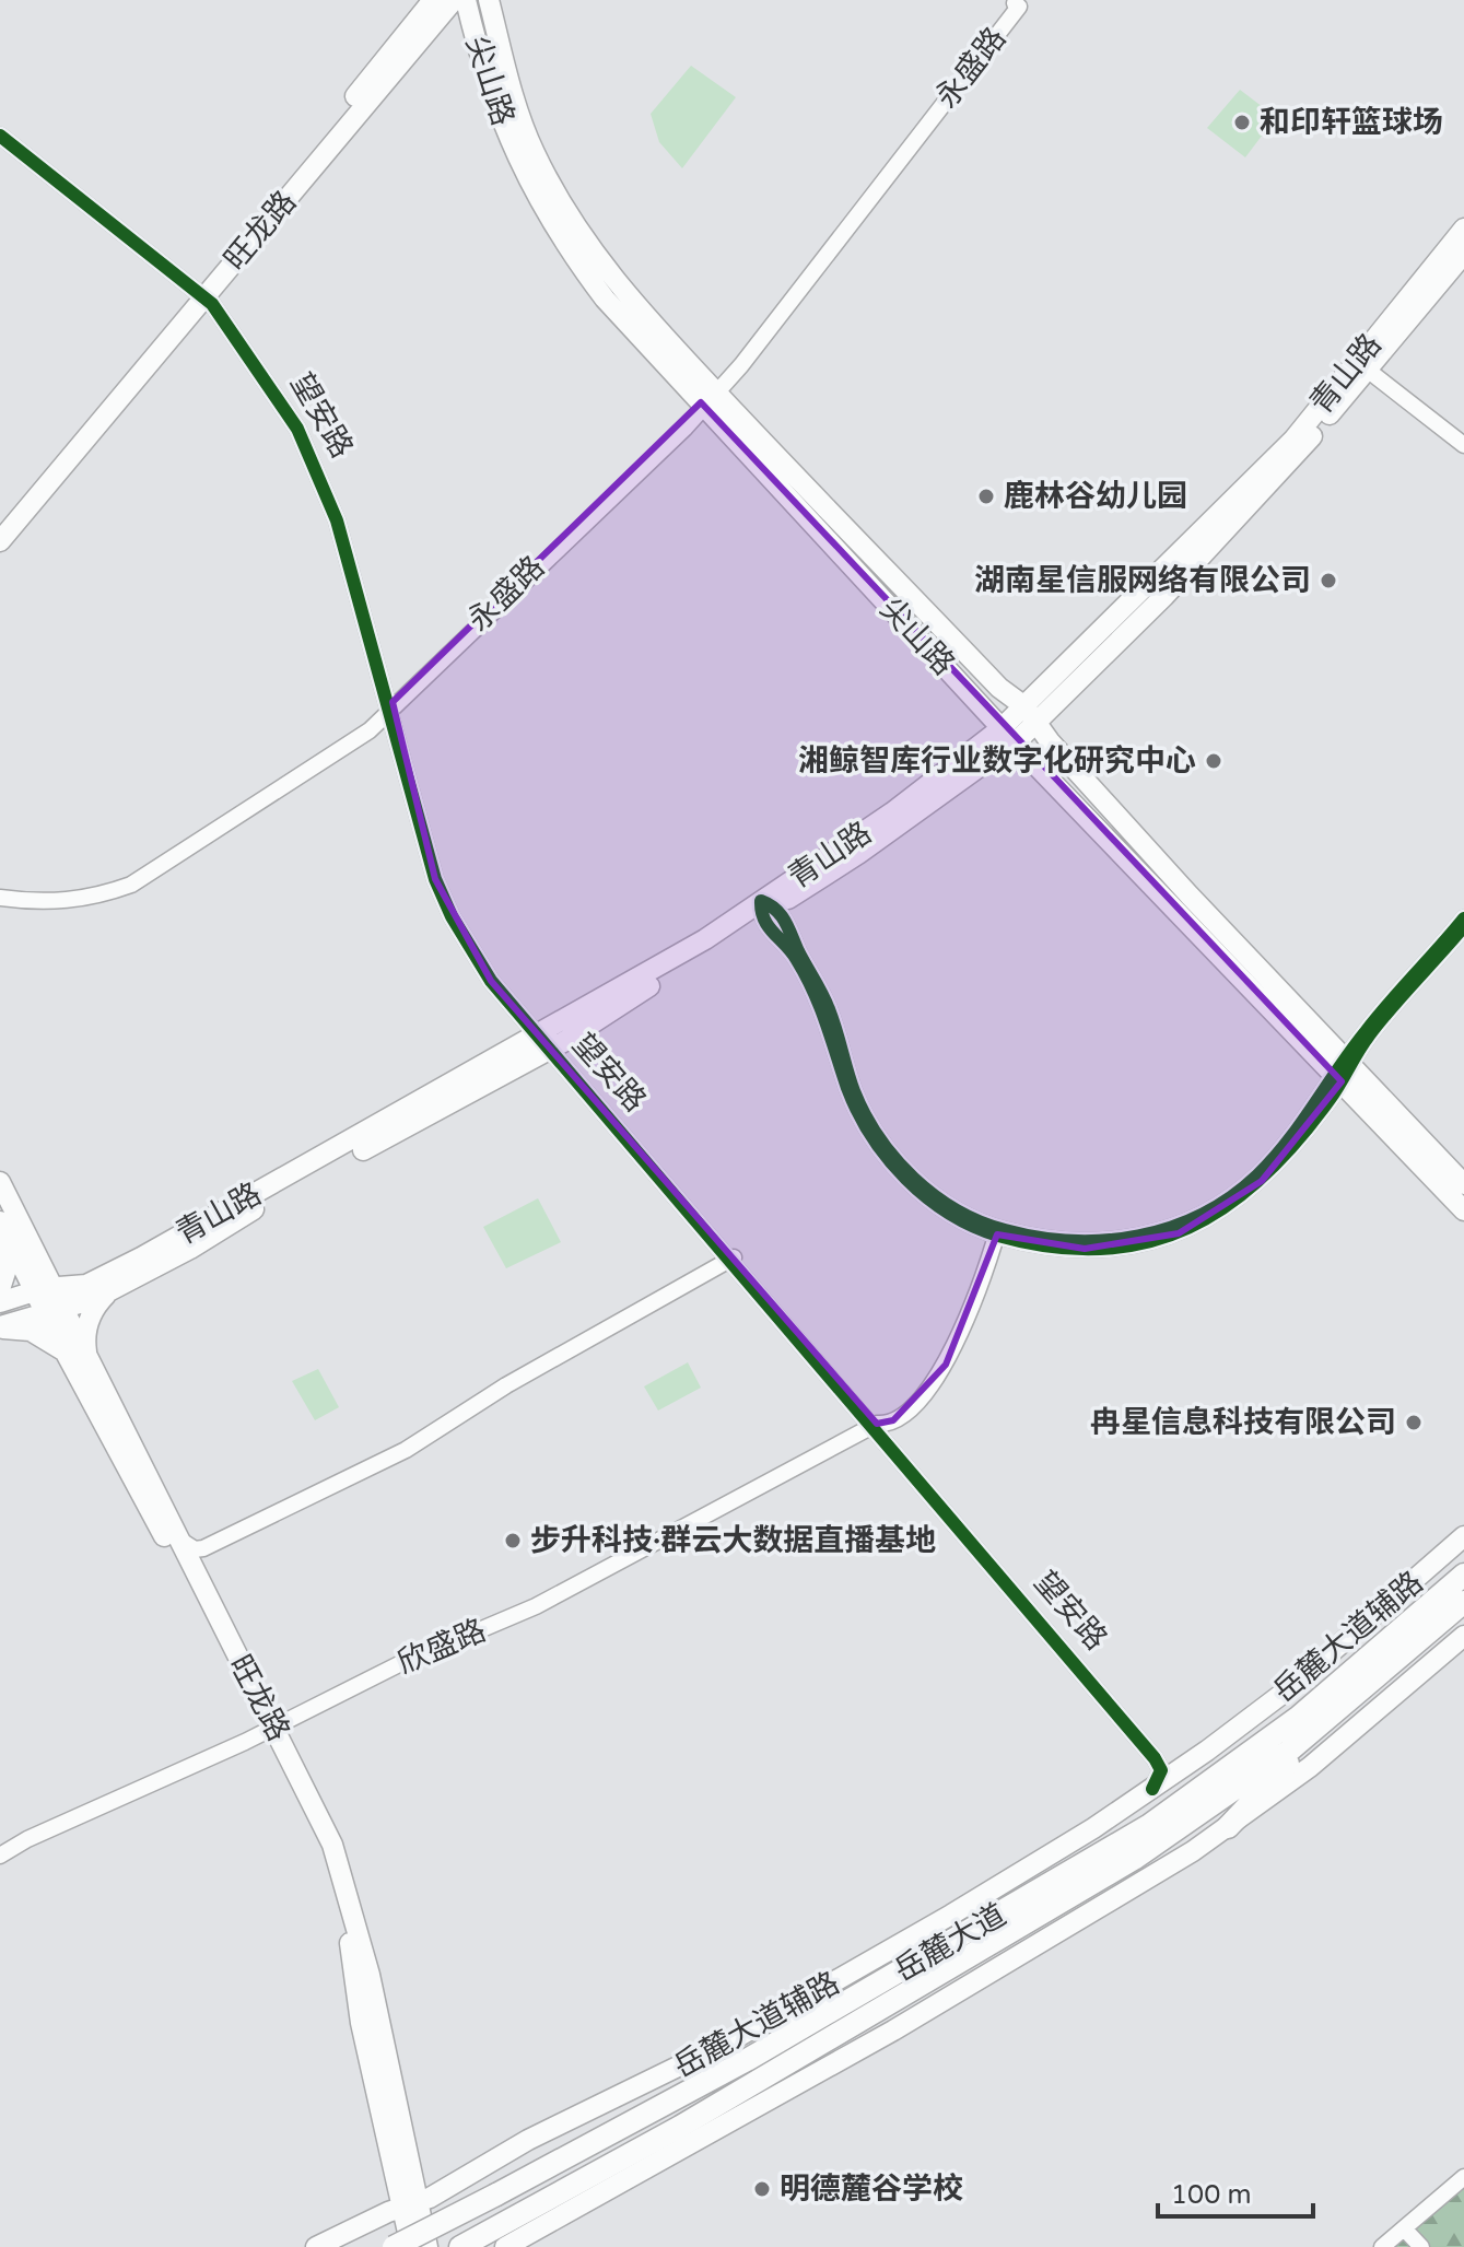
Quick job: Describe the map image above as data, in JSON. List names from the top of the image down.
{
  "streets": {
    "highway": ["岳麓大道"],
    "main road": [
      "尖山路",
      "旺龙路",
      "青山路",
      "岳麓大道辅路"
    ],
    "street": ["永盛路", "望安路", "欣盛路"]
  },
  "crossings": [
    ["永盛路", "尖山路"],
    ["永盛路", "望安路"],
    ["尖山路", "青山路"],
    ["旺龙路", "青山路"],
    ["旺龙路", "望安路"],
    ["旺龙路", "岳麓大道辅路"],
    ["旺龙路", "欣盛路"],
    ["青山路", "望安路"],
    ["望安路", "岳麓大道辅路"],
    ["望安路", "欣盛路"]
  ],
  "places": [
    "和印轩篮球场",
    "鹿林谷幼儿园",
    "湖南星信服网络有限公司",
    "湘鲸智库行业数字化研究中心",
    "冉星信息科技有限公司",
    "步升科技·群云大数据直播基地",
    "明德麓谷学校"
  ],
  "scale_bar": "100 m"
}
